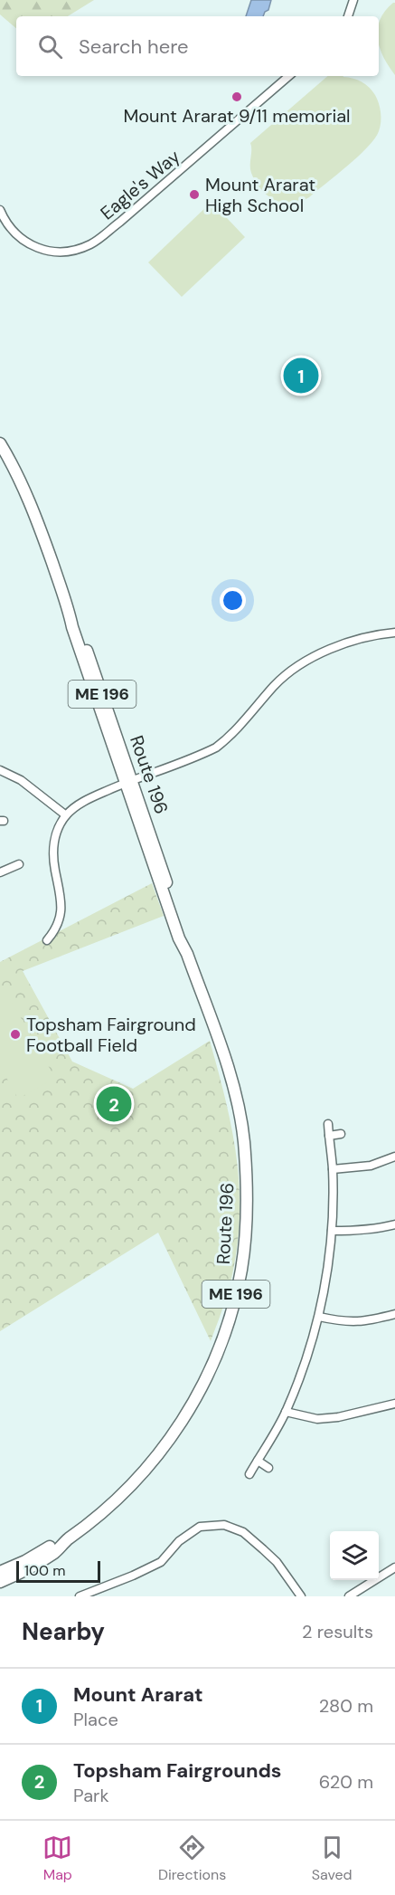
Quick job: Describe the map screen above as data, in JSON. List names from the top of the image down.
{
  "streets": {
    "highway": ["ME 196", "Route 196"],
    "street": ["Eagle's Way"]
  },
  "places": ["Mount Ararat 9/11 memorial", "Mount Ararat High School", "Topsham Fairground Football Field"],
  "scale_bar": "100 m",
  "page": {
    "search": "Search here",
    "pins": ["1", "2"],
    "scale": "100 m",
    "heading": ["Nearby", "2 results"],
    "list": [
      {
        "mark": "1",
        "name": "Mount Ararat",
        "note": "Place",
        "value": "280 m"
      },
      {
        "mark": "2",
        "name": "Topsham Fairgrounds",
        "note": "Park",
        "value": "620 m"
      }
    ],
    "nav": ["Map", "Directions", "Saved"]
  }
}
